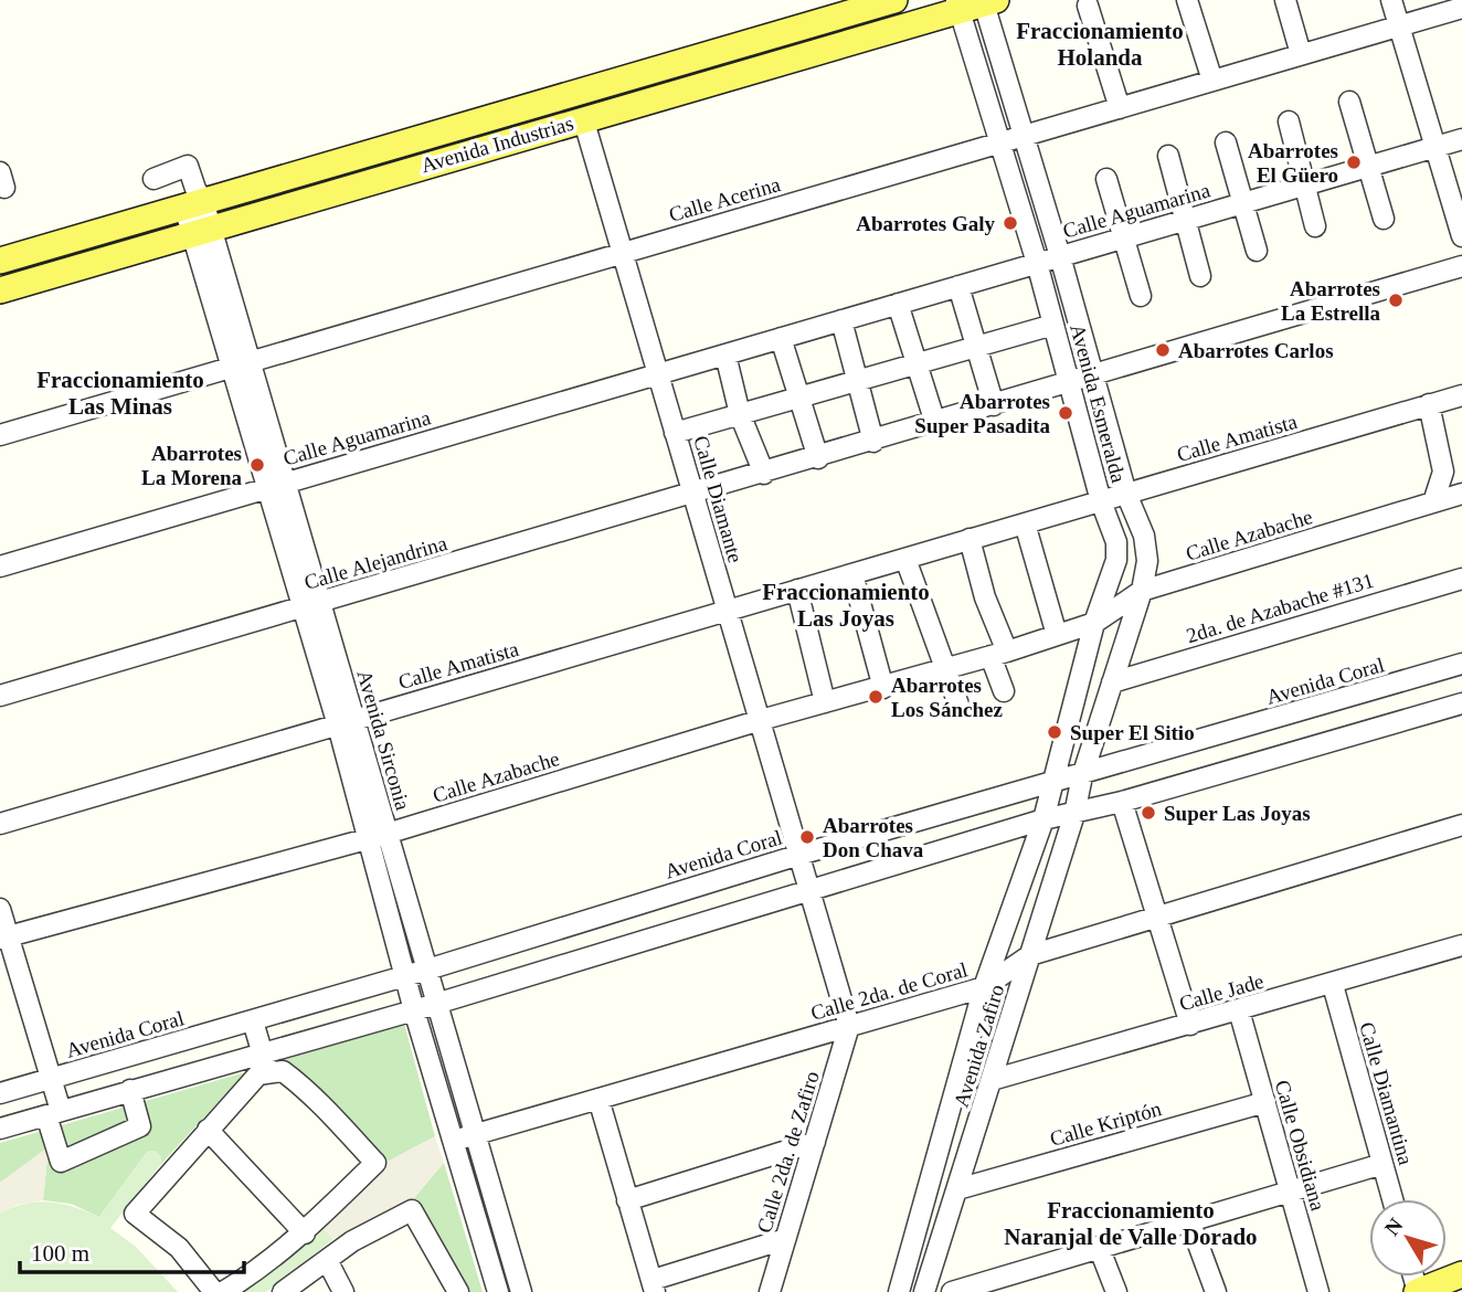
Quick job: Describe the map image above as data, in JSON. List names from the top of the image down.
{
  "streets": {
    "main road": ["Avenida Industrias"],
    "street": [
      "Calle Acerina",
      "Calle Aguamarina",
      "Avenida Esmeralda",
      "Calle Amatista",
      "Calle Diamante",
      "Calle Azabache",
      "Calle Alejandrina",
      "2da. de Azabache #131",
      "Avenida Coral",
      "Avenida Sirconia",
      "Calle 2da. de Coral",
      "Calle Jade",
      "Avenida Zafiro",
      "Calle Diamantina",
      "Calle Kriptón",
      "Calle Obsidiana",
      "Calle 2da. de Zafiro"
    ]
  },
  "crossings": [
    ["Avenida Industrias", "Avenida Esmeralda"],
    ["Avenida Industrias", "Calle Diamante"],
    ["Avenida Industrias", "Avenida Sirconia"],
    ["Calle Acerina", "Avenida Esmeralda"],
    ["Calle Acerina", "Calle Diamante"],
    ["Calle Acerina", "Avenida Sirconia"],
    ["Calle Aguamarina", "Avenida Esmeralda"],
    ["Calle Aguamarina", "Calle Diamante"],
    ["Calle Aguamarina", "Avenida Sirconia"],
    ["Avenida Esmeralda", "Calle Amatista"],
    ["Avenida Esmeralda", "Calle Azabache"],
    ["Avenida Esmeralda", "Calle Alejandrina"],
    ["Avenida Esmeralda", "2da. de Azabache #131"],
    ["Avenida Esmeralda", "Avenida Coral"],
    ["Avenida Esmeralda", "Avenida Zafiro"],
    ["Calle Amatista", "Calle Diamante"],
    ["Calle Amatista", "Avenida Sirconia"],
    ["Calle Diamante", "Calle Azabache"],
    ["Calle Diamante", "Calle Alejandrina"],
    ["Calle Diamante", "Avenida Coral"],
    ["Calle Diamante", "Calle 2da. de Coral"],
    ["Calle Diamante", "Calle 2da. de Zafiro"],
    ["Calle Azabache", "Avenida Sirconia"],
    ["Calle Alejandrina", "Avenida Sirconia"],
    ["Avenida Coral", "Avenida Sirconia"],
    ["Avenida Sirconia", "Calle 2da. de Coral"],
    ["Calle 2da. de Coral", "Avenida Zafiro"],
    ["Calle 2da. de Coral", "Calle 2da. de Zafiro"],
    ["Calle Jade", "Avenida Zafiro"],
    ["Calle Jade", "Calle Diamantina"],
    ["Calle Jade", "Calle Obsidiana"],
    ["Avenida Zafiro", "Calle Kriptón"],
    ["Calle Kriptón", "Calle Obsidiana"]
  ],
  "districts": [
    "Fraccionamiento Holanda",
    "Fraccionamiento Las Minas",
    "Fraccionamiento Las Joyas",
    "Fraccionamiento Naranjal de Valle Dorado"
  ],
  "places": [
    "Abarrotes El Güero",
    "Abarrotes Galy",
    "Abarrotes La Estrella",
    "Abarrotes Carlos",
    "Abarrotes Super Pasadita",
    "Abarrotes La Morena",
    "Abarrotes Los Sánchez",
    "Super El Sitio",
    "Super Las Joyas",
    "Abarrotes Don Chava"
  ],
  "scale_bar": "100 m",
  "north": "top left"
}
